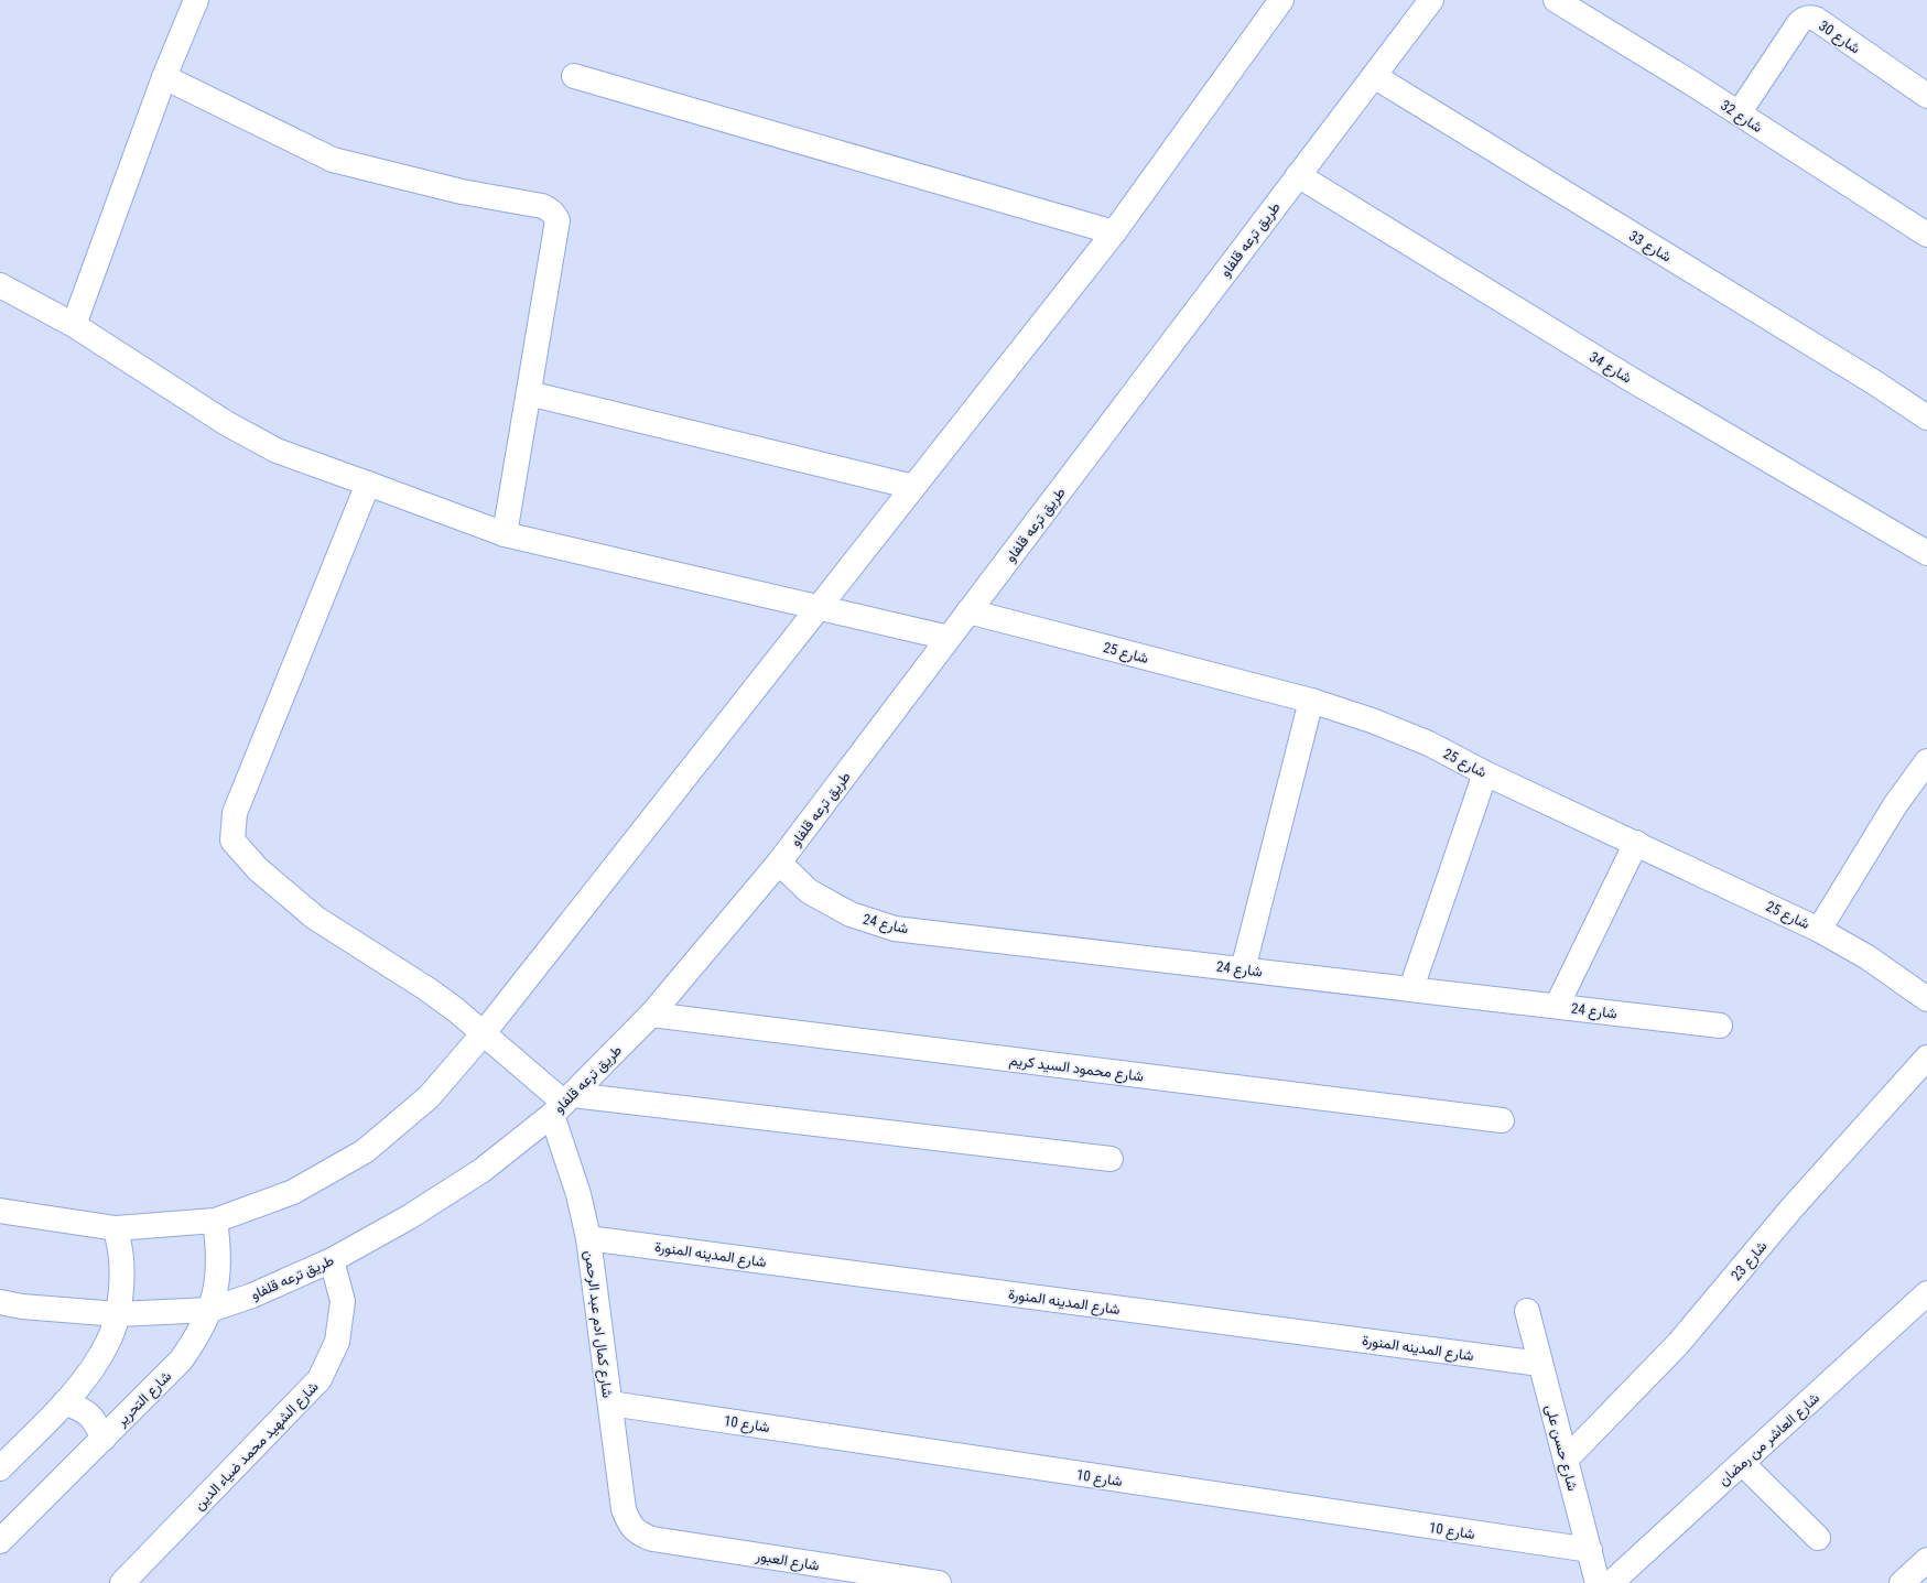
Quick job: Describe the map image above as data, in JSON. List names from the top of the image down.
{
  "streets": {
    "street": [
      "شارع 30",
      "شارع 32",
      "طريق ترعه قلفاو",
      "شارع 33",
      "شارع 34",
      "شارع 25",
      "شارع 24",
      "شارع محمود السيد كريم",
      "شارع المدينه المنورة",
      "شارع 23",
      "شارع كمال ادم عبد الرحمن",
      "شارع التحرير",
      "شارع 10",
      "شارع العاشر من رمضان",
      "شارع الشهيد محمد ضياء الدين",
      "شارع حسن على",
      "شارع العبور"
    ]
  },
  "crossings": [
    ["شارع 30", "شارع 32"],
    ["طريق ترعه قلفاو", "شارع 33"],
    ["طريق ترعه قلفاو", "شارع 34"],
    ["طريق ترعه قلفاو", "شارع 25"],
    ["طريق ترعه قلفاو", "شارع 24"],
    ["طريق ترعه قلفاو", "شارع محمود السيد كريم"],
    ["طريق ترعه قلفاو", "شارع كمال ادم عبد الرحمن"],
    ["طريق ترعه قلفاو", "شارع التحرير"],
    ["طريق ترعه قلفاو", "شارع الشهيد محمد ضياء الدين"],
    ["شارع المدينه المنورة", "شارع كمال ادم عبد الرحمن"],
    ["شارع المدينه المنورة", "شارع حسن على"],
    ["شارع 23", "شارع حسن على"],
    ["شارع كمال ادم عبد الرحمن", "شارع 10"],
    ["شارع كمال ادم عبد الرحمن", "شارع العبور"],
    ["شارع 10", "شارع حسن على"]
  ]
}
